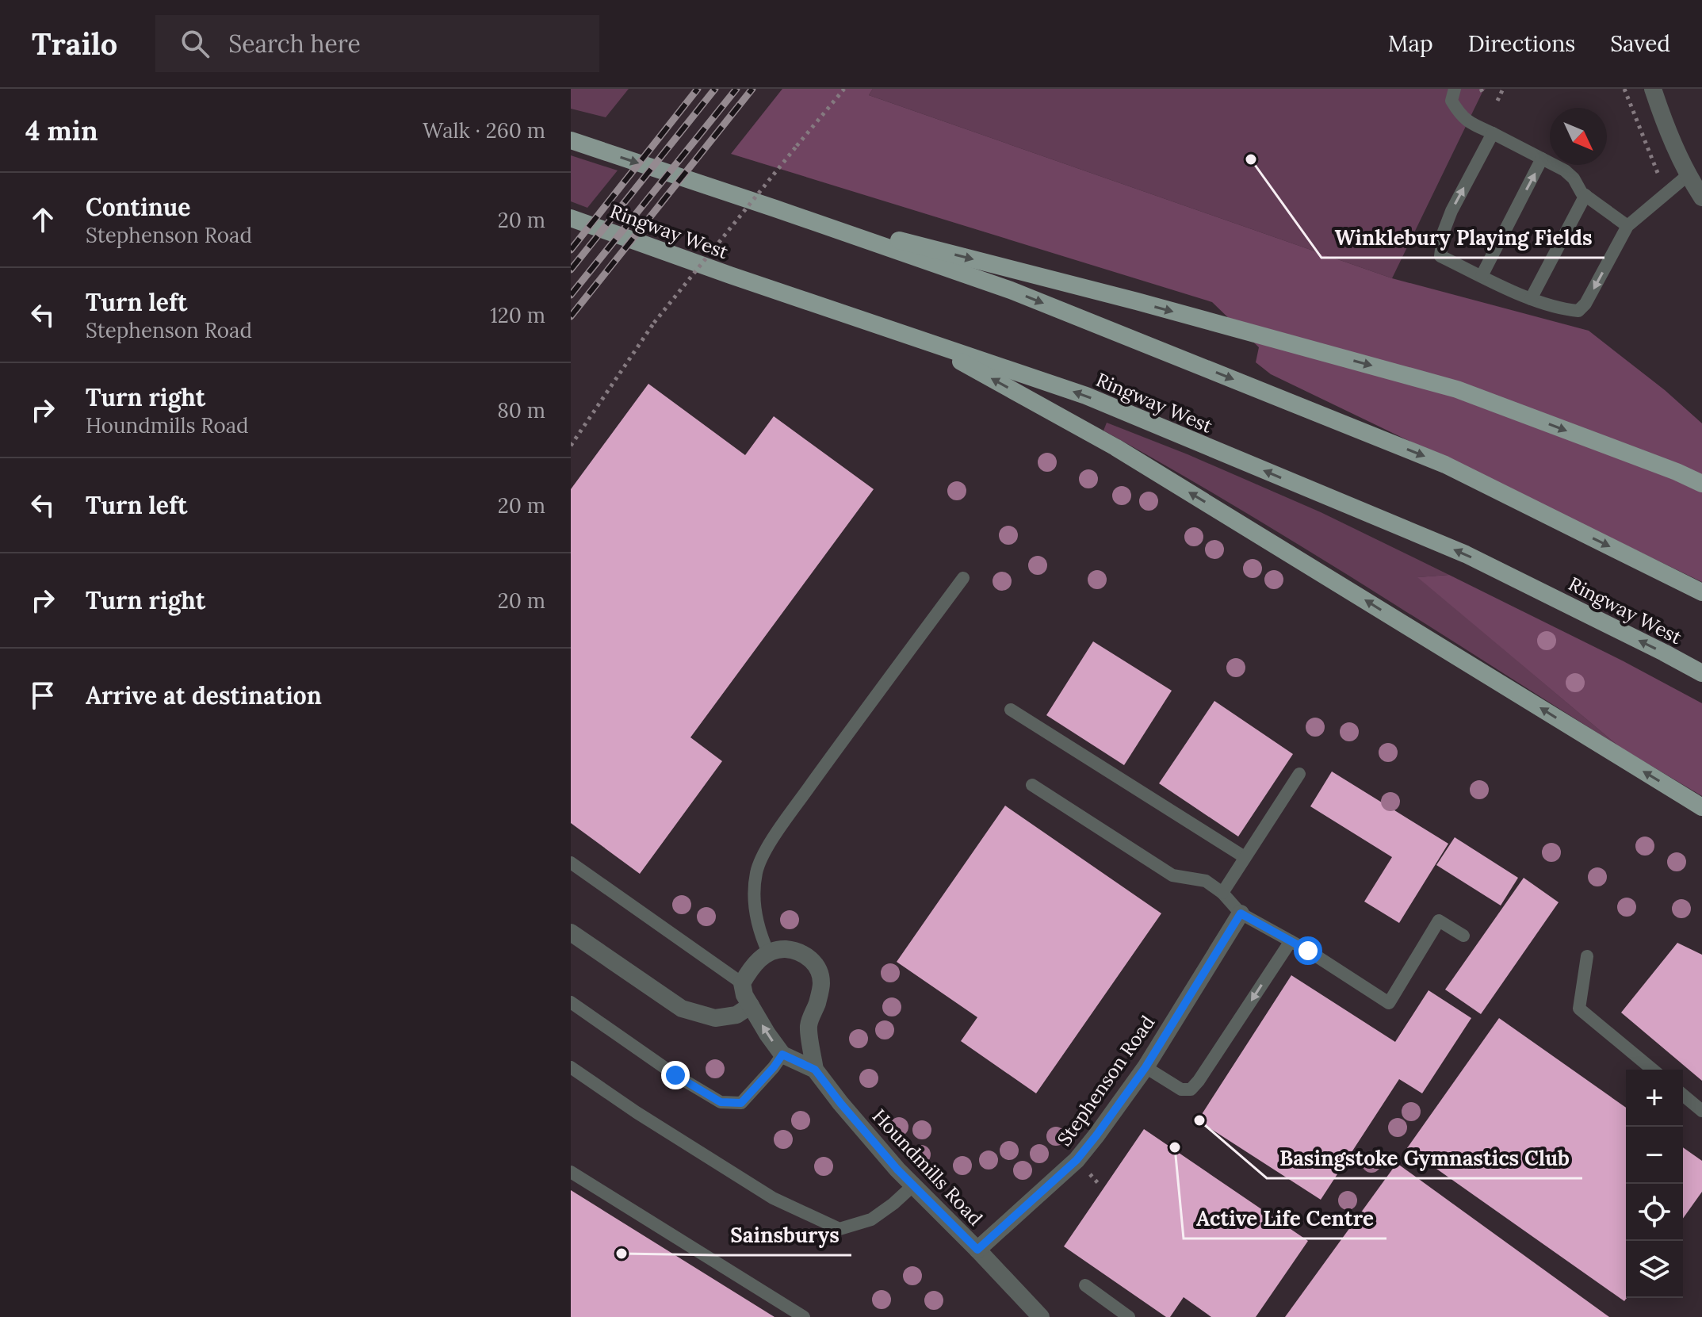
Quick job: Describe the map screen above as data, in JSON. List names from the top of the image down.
{
  "streets": {
    "main road": ["Ringway West"],
    "street": ["Stephenson Road", "Houndmills Road"]
  },
  "crossings": [
    ["Stephenson Road", "Houndmills Road"]
  ],
  "places": [
    "Winklebury Playing Fields",
    "Basingstoke Gymnastics Club",
    "Active Life Centre",
    "Sainsburys"
  ],
  "north": "bottom right",
  "page": {
    "header": "Trailo",
    "search": "Search here",
    "nav": ["Map", "Directions", "Saved"],
    "heading": ["4 min", "Walk · 260 m"],
    "list": [
      ["Continue", "Stephenson Road", "20 m"],
      ["Turn left", "Stephenson Road", "120 m"],
      ["Turn right", "Houndmills Road", "80 m"],
      ["Turn left", "20 m"],
      ["Turn right", "20 m"],
      "Arrive at destination"
    ],
    "map_buttons": ["+", "−"]
  }
}
